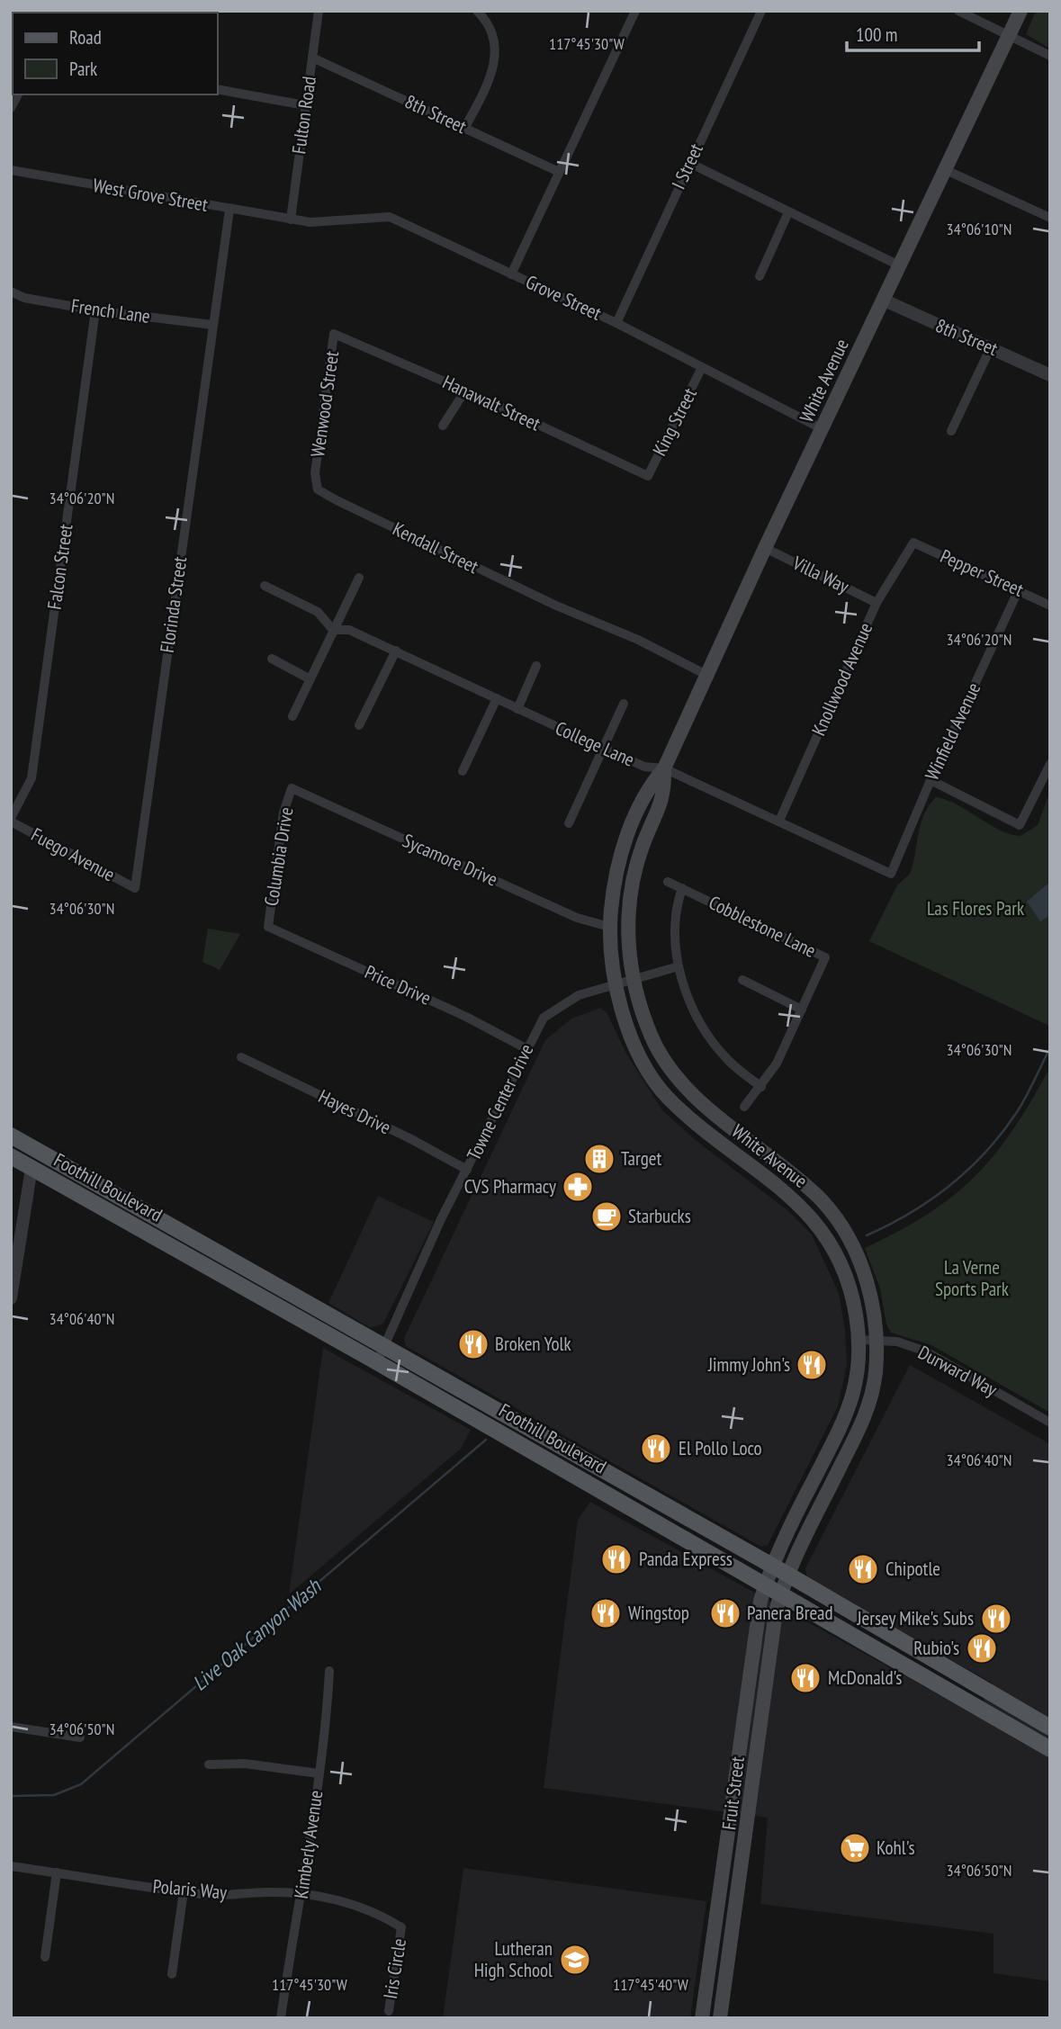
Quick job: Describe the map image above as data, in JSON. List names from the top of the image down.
{
  "streets": {
    "main road": ["White Avenue", "Foothill Boulevard", "Fruit Street"],
    "street": [
      "8th Street",
      "Fulton Road",
      "I Street",
      "West Grove Street",
      "Grove Street",
      "French Lane",
      "Hanawalt Street",
      "Wenwood Street",
      "King Street",
      "Kendall Street",
      "Falcon Street",
      "Pepper Street",
      "Villa Way",
      "Florinda Street",
      "Knollwood Avenue",
      "Winfield Avenue",
      "College Lane",
      "Fuego Avenue",
      "Columbia Drive",
      "Sycamore Drive",
      "Cobblestone Lane",
      "Price Drive",
      "Towne Center Drive",
      "Hayes Drive",
      "Durward Way",
      "Kimberly Avenue",
      "Polaris Way",
      "Iris Circle"
    ]
  },
  "crossings": [
    ["8th Street", "Fulton Road"],
    ["8th Street", "White Avenue"],
    ["Fulton Road", "West Grove Street"],
    ["Fulton Road", "Grove Street"],
    ["I Street", "Grove Street"],
    ["West Grove Street", "Grove Street"],
    ["West Grove Street", "Florinda Street"],
    ["Grove Street", "White Avenue"],
    ["Grove Street", "King Street"],
    ["French Lane", "Falcon Street"],
    ["French Lane", "Florinda Street"],
    ["White Avenue", "Kendall Street"],
    ["White Avenue", "Villa Way"],
    ["White Avenue", "College Lane"],
    ["White Avenue", "Sycamore Drive"],
    ["White Avenue", "Towne Center Drive"],
    ["White Avenue", "Foothill Boulevard"],
    ["White Avenue", "Durward Way"],
    ["White Avenue", "Fruit Street"],
    ["Hanawalt Street", "Wenwood Street"],
    ["Hanawalt Street", "King Street"],
    ["Wenwood Street", "Kendall Street"],
    ["Falcon Street", "Fuego Avenue"],
    ["Pepper Street", "Knollwood Avenue"],
    ["Pepper Street", "Winfield Avenue"],
    ["Villa Way", "Knollwood Avenue"],
    ["Florinda Street", "Fuego Avenue"],
    ["Knollwood Avenue", "College Lane"],
    ["Winfield Avenue", "College Lane"],
    ["Columbia Drive", "Sycamore Drive"],
    ["Columbia Drive", "Price Drive"],
    ["Price Drive", "Towne Center Drive"],
    ["Towne Center Drive", "Hayes Drive"],
    ["Towne Center Drive", "Foothill Boulevard"],
    ["Foothill Boulevard", "Fruit Street"],
    ["Kimberly Avenue", "Polaris Way"],
    ["Polaris Way", "Iris Circle"]
  ],
  "water": ["Live Oak Canyon Wash"],
  "parks": ["Las Flores Park", "La Verne Sports Park"],
  "places": {
    "building": ["Target"],
    "pharmacy": ["CVS Pharmacy"],
    "cafe": ["Starbucks"],
    "restaurant": [
      "Broken Yolk",
      "Jimmy John's",
      "El Pollo Loco",
      "Panda Express",
      "Chipotle",
      "Wingstop",
      "Panera Bread",
      "Jersey Mike's Subs",
      "Rubio's",
      "McDonald's"
    ],
    "supermarket": ["Kohl's"],
    "school or university": ["Lutheran High School"]
  },
  "legend": ["Road", "Park"],
  "scale_bar": "100 m",
  "coordinates": [
    "117°45'30\"W",
    "34°06'10\"N",
    "34°06'20\"N",
    "34°06'30\"N",
    "34°06'40\"N",
    "34°06'50\"N",
    "117°45'40\"W"
  ]
}
